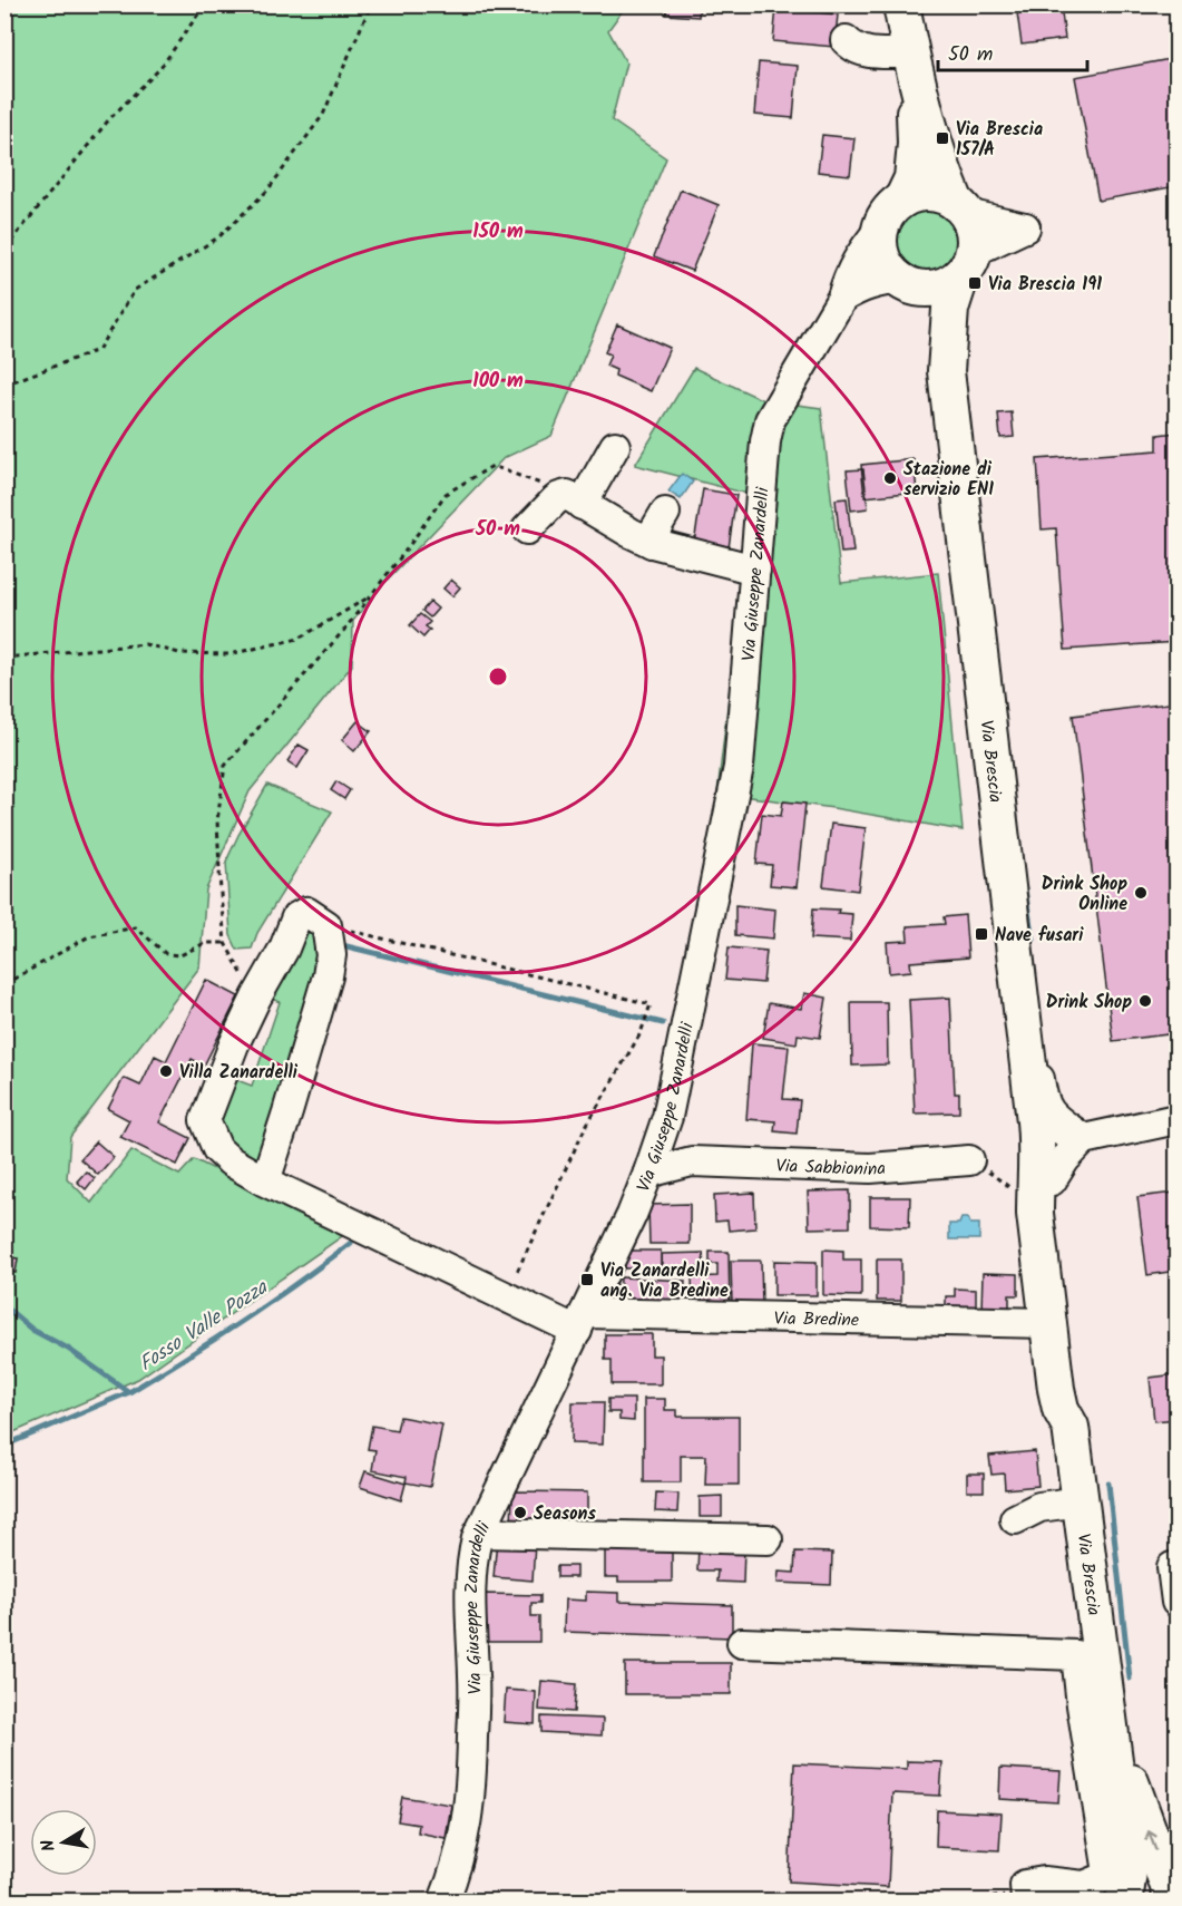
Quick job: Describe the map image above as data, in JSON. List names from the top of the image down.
{
  "streets": {
    "main road": ["Via Brescia"],
    "street": ["Via Giuseppe Zanardelli", "Via Sabbionina", "Via Bredine"]
  },
  "crossings": [
    ["Via Giuseppe Zanardelli", "Via Brescia"],
    ["Via Giuseppe Zanardelli", "Via Sabbionina"],
    ["Via Giuseppe Zanardelli", "Via Bredine"],
    ["Via Brescia", "Via Bredine"]
  ],
  "water": ["Fosso Valle Pozza"],
  "places": {
    "transit": [
      "Via Brescia 157/A",
      "Via Brescia 191",
      "Nave fusari",
      "Via Zanardelli ang. Via Bredine"
    ],
    "other": [
      "Stazione di servizio ENI",
      "Drink Shop Online",
      "Drink Shop",
      "Villa Zanardelli",
      "Seasons"
    ]
  },
  "scale_bar": "50 m",
  "north": "left",
  "rings": ["150 m", "100 m", "50 m"]
}
